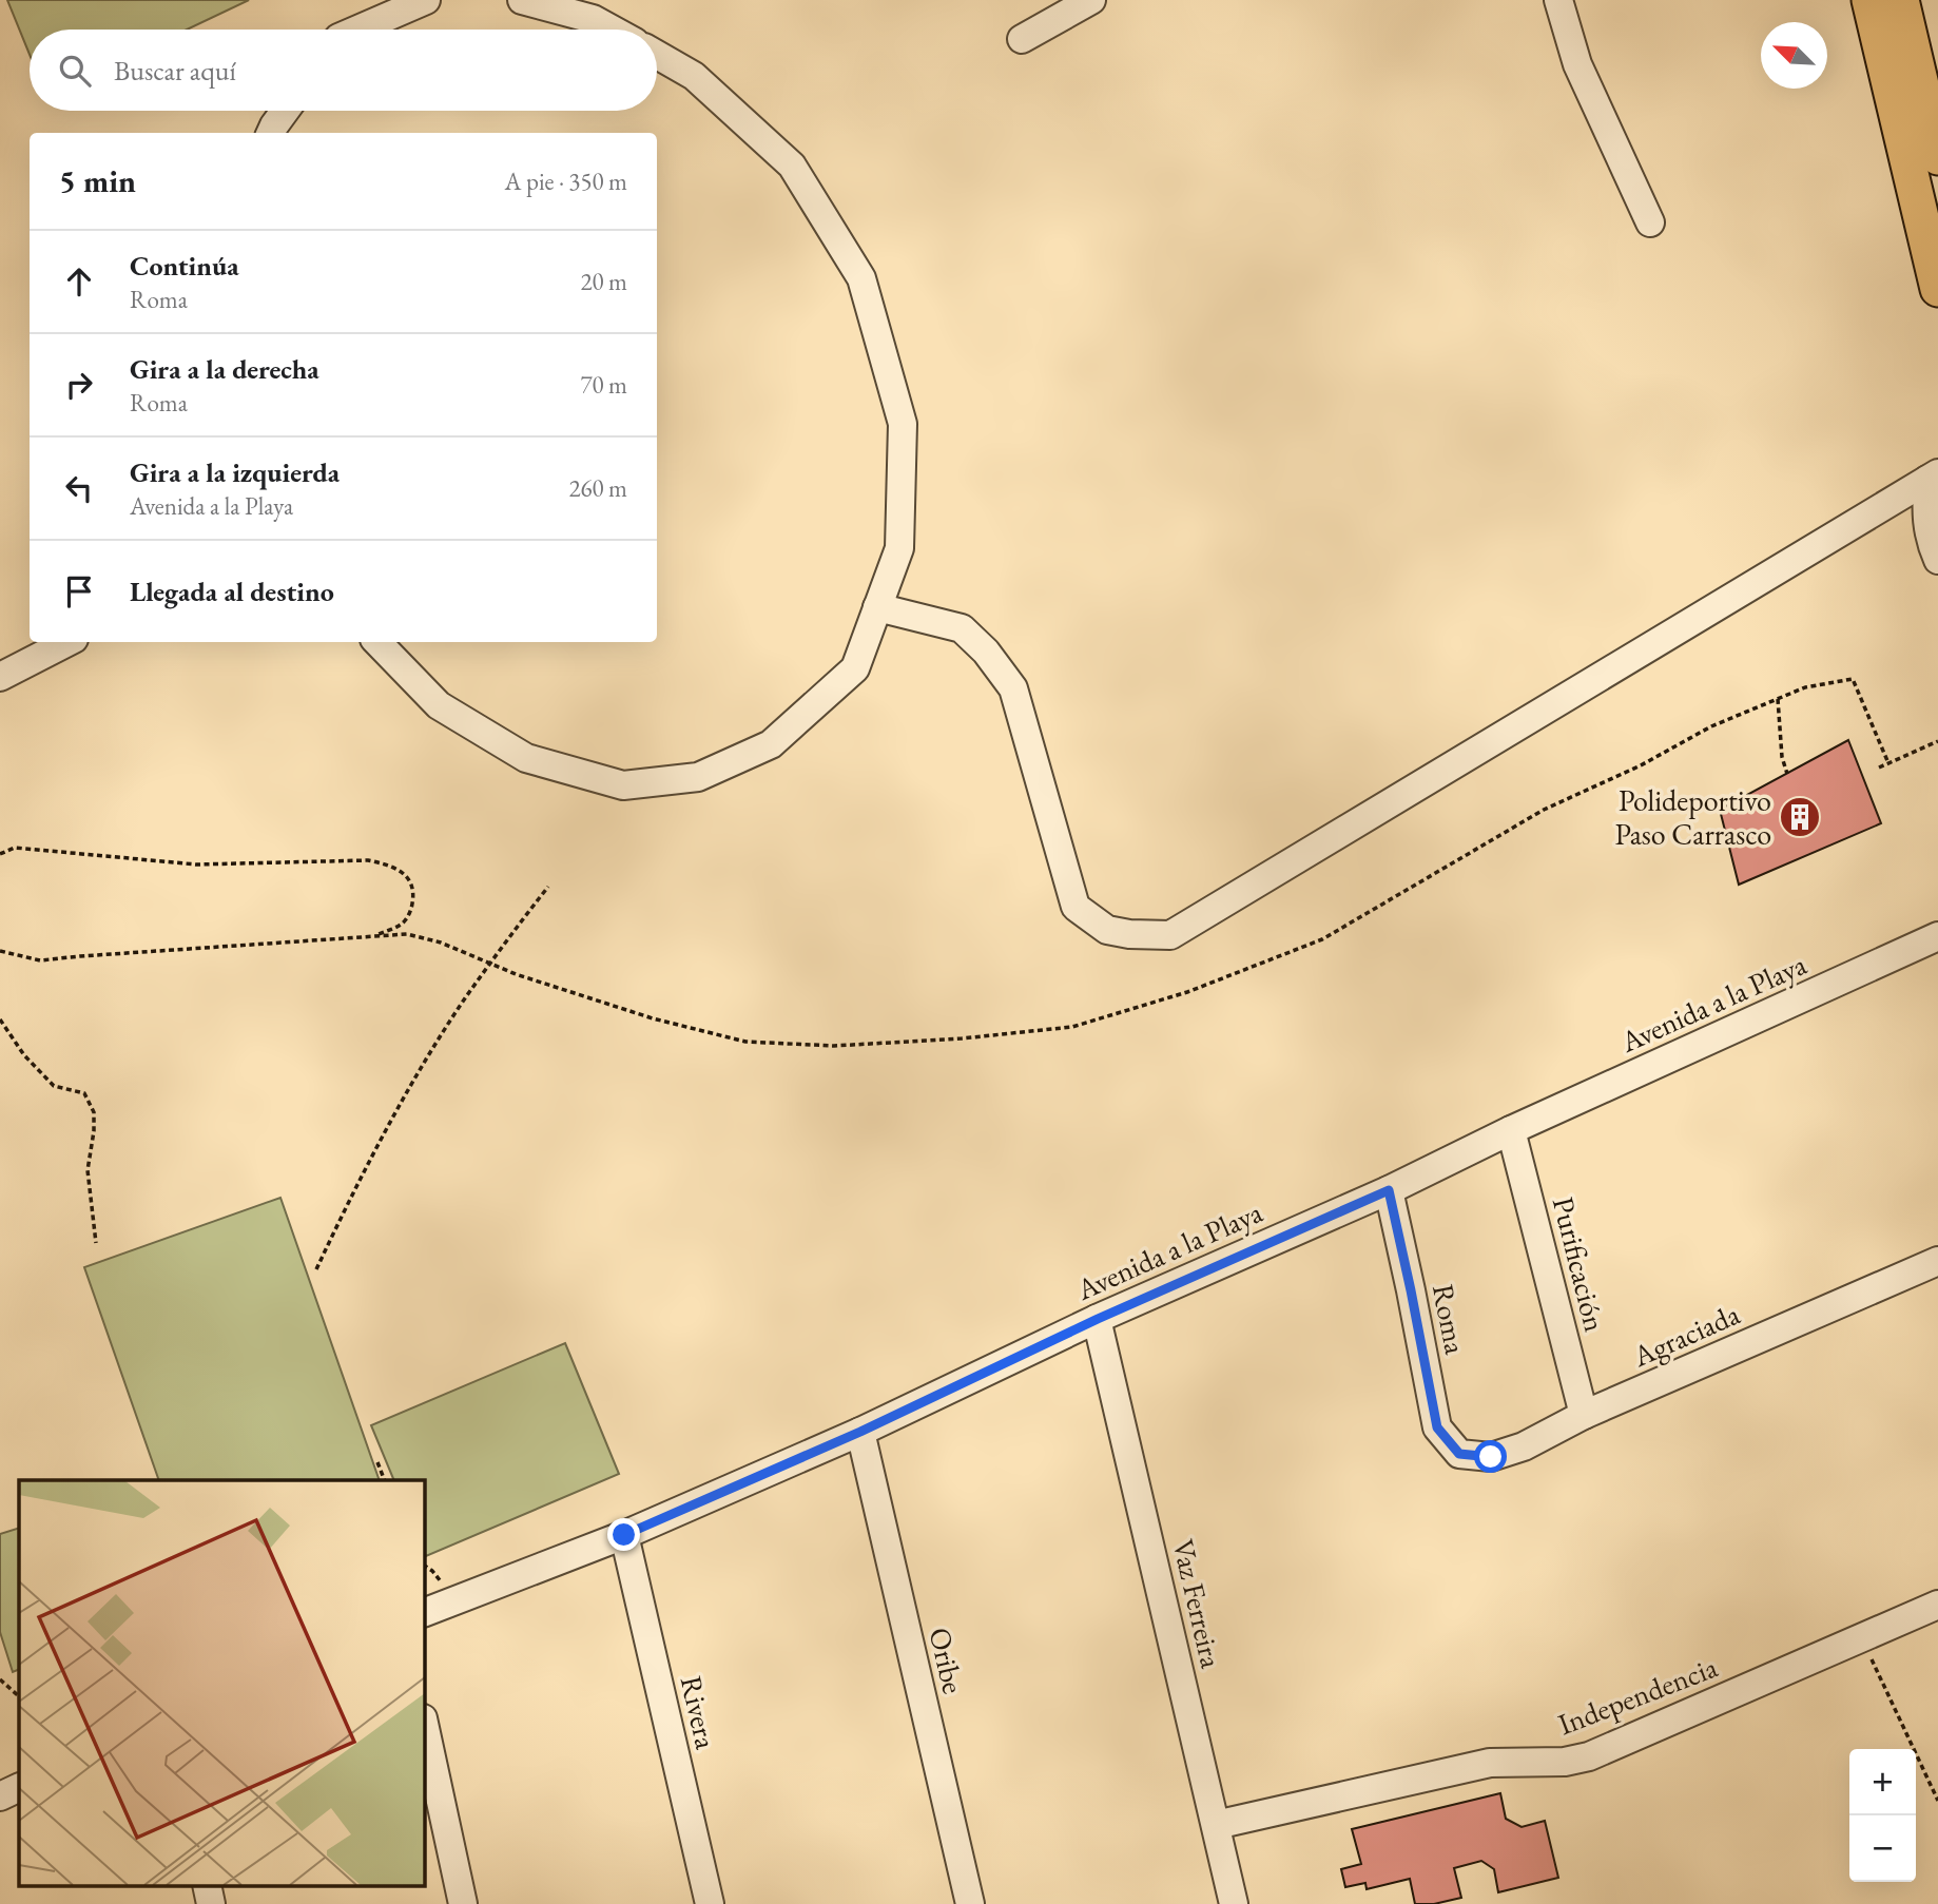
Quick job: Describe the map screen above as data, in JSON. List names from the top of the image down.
{
  "streets": {
    "street": [
      "Avenida a la Playa",
      "Purificación",
      "Roma",
      "Agraciada",
      "Vaz Ferreira",
      "Oribe",
      "Independencia",
      "Rivera"
    ]
  },
  "crossings": [
    ["Avenida a la Playa", "Purificación"],
    ["Avenida a la Playa", "Roma"],
    ["Avenida a la Playa", "Vaz Ferreira"],
    ["Avenida a la Playa", "Oribe"],
    ["Avenida a la Playa", "Rivera"],
    ["Purificación", "Agraciada"],
    ["Roma", "Agraciada"],
    ["Vaz Ferreira", "Independencia"]
  ],
  "places": {
    "building": ["Polideportivo Paso Carrasco"]
  },
  "north": "top left",
  "page": {
    "search": "Buscar aquí",
    "heading": ["5 min", "A pie · 350 m"],
    "list": [
      ["Continúa", "Roma", "20 m"],
      ["Gira a la derecha", "Roma", "70 m"],
      ["Gira a la izquierda", "Avenida a la Playa", "260 m"],
      "Llegada al destino"
    ],
    "map_buttons": ["+", "−"]
  }
}
